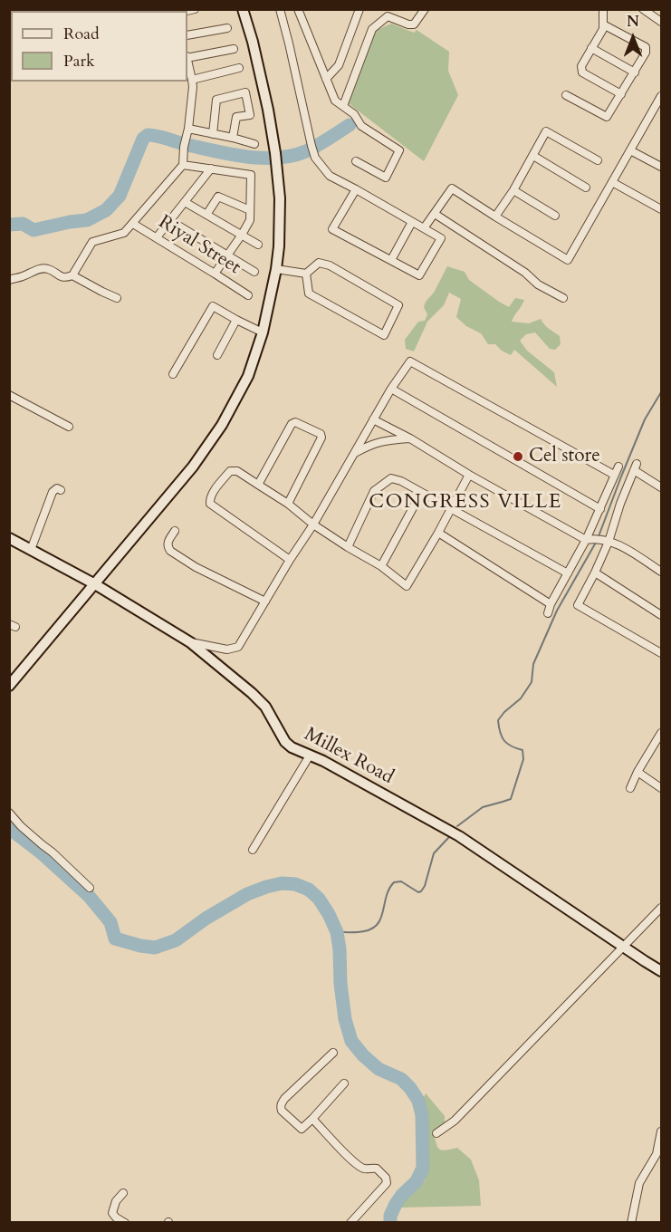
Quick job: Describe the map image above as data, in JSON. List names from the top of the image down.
{
  "streets": {
    "street": ["Riyal Street", "Millex Road"]
  },
  "districts": ["CONGRESS VILLE"],
  "places": ["Cel store"],
  "legend": ["Road", "Park"],
  "north": "top"
}
